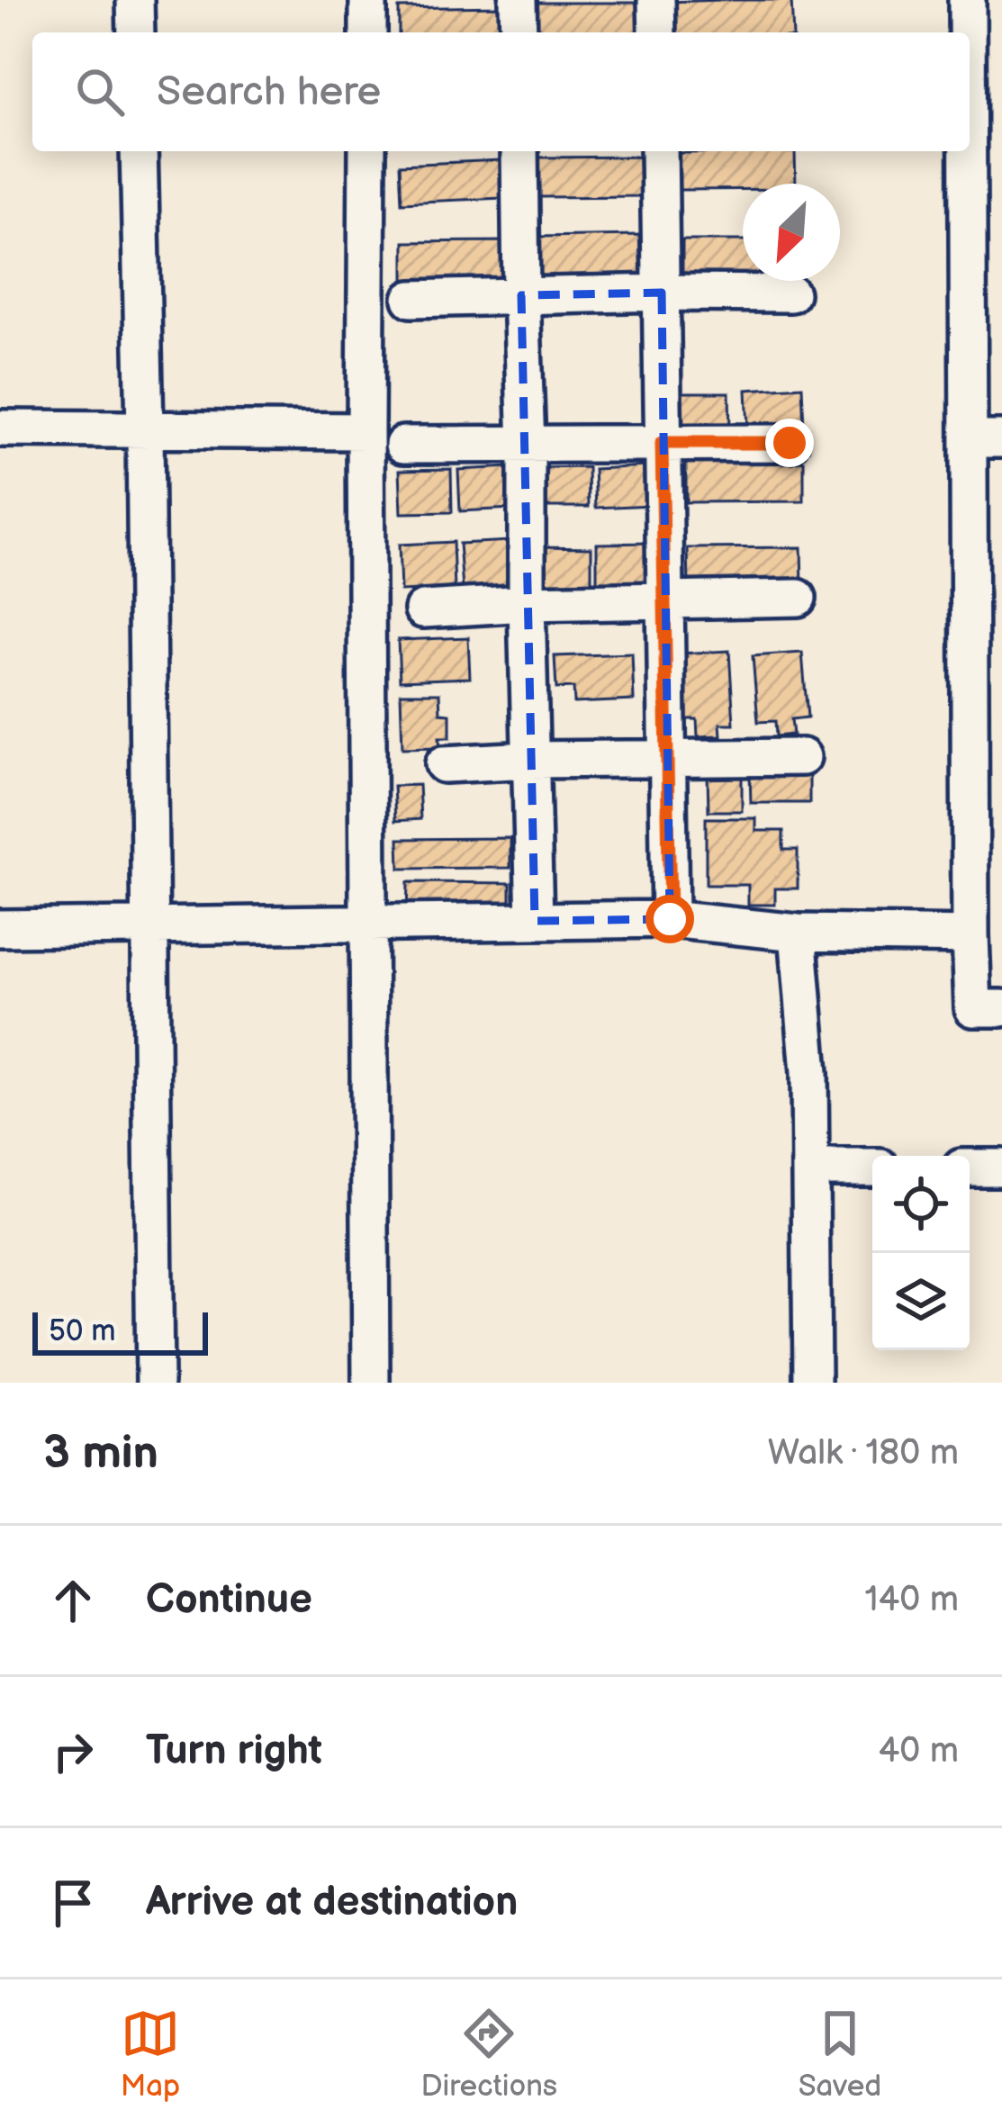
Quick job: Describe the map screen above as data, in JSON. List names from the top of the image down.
{
  "scale_bar": "50 m",
  "north": "bottom left",
  "page": {
    "search": "Search here",
    "scale": "50 m",
    "heading": ["3 min", "Walk · 180 m"],
    "list": [
      ["Continue", "140 m"],
      ["Turn right", "40 m"],
      "Arrive at destination"
    ],
    "nav": ["Map", "Directions", "Saved"]
  }
}
